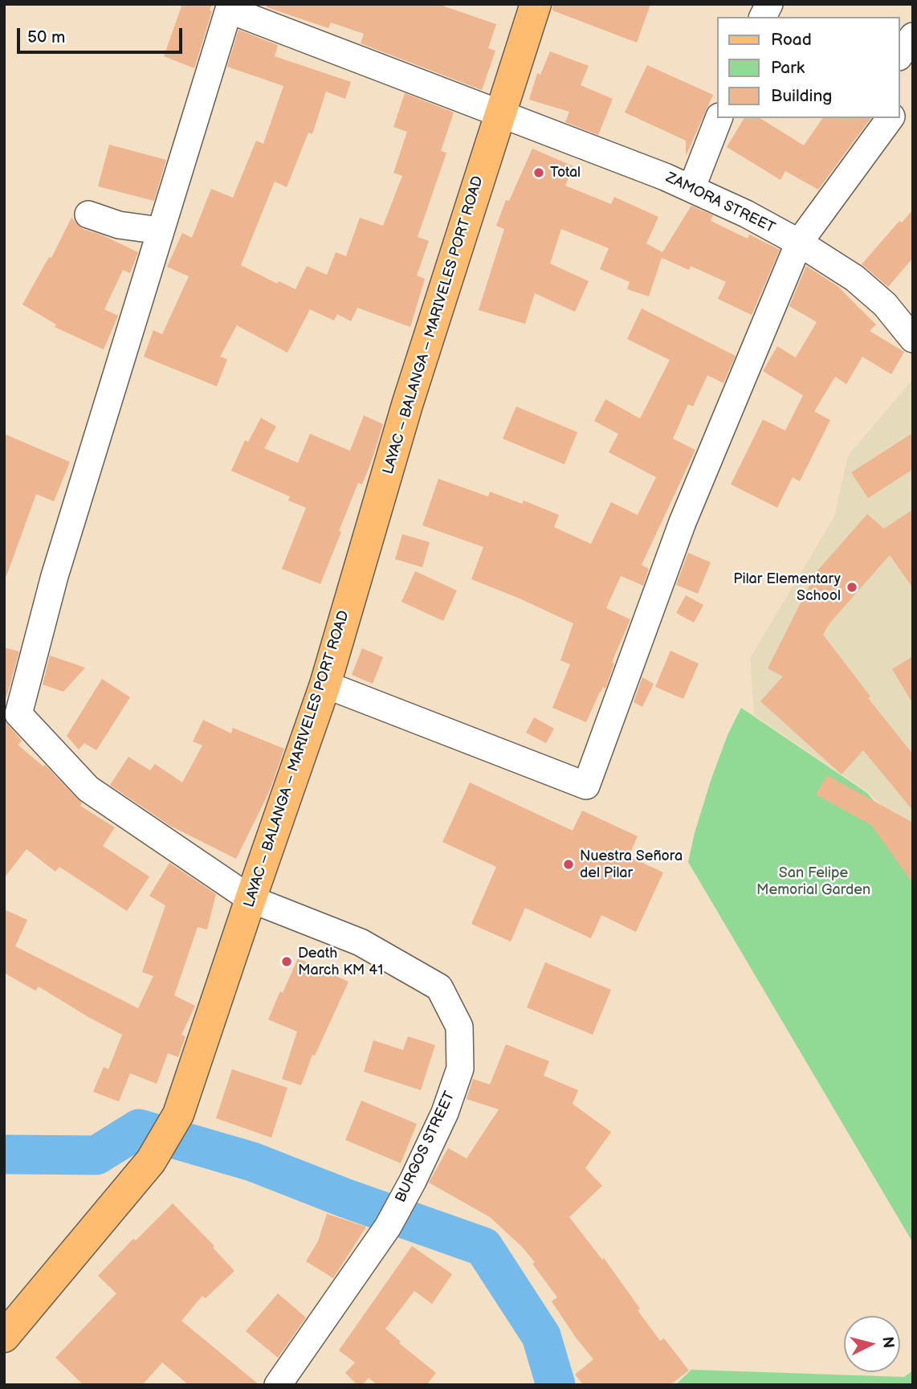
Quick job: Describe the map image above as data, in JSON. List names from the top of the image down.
{
  "streets": {
    "main road": ["LAYAC – BALANGA – MARIVELES PORT ROAD"],
    "street": ["ZAMORA STREET", "BURGOS STREET"]
  },
  "crossings": [
    ["ZAMORA STREET", "LAYAC – BALANGA – MARIVELES PORT ROAD"],
    ["LAYAC – BALANGA – MARIVELES PORT ROAD", "BURGOS STREET"]
  ],
  "parks": ["San Felipe Memorial Garden"],
  "places": [
    "Total",
    "Pilar Elementary School",
    "Nuestra Señora del Pilar",
    "Death March KM 41"
  ],
  "legend": ["Road", "Park", "Building"],
  "scale_bar": "50 m",
  "north": "right"
}
